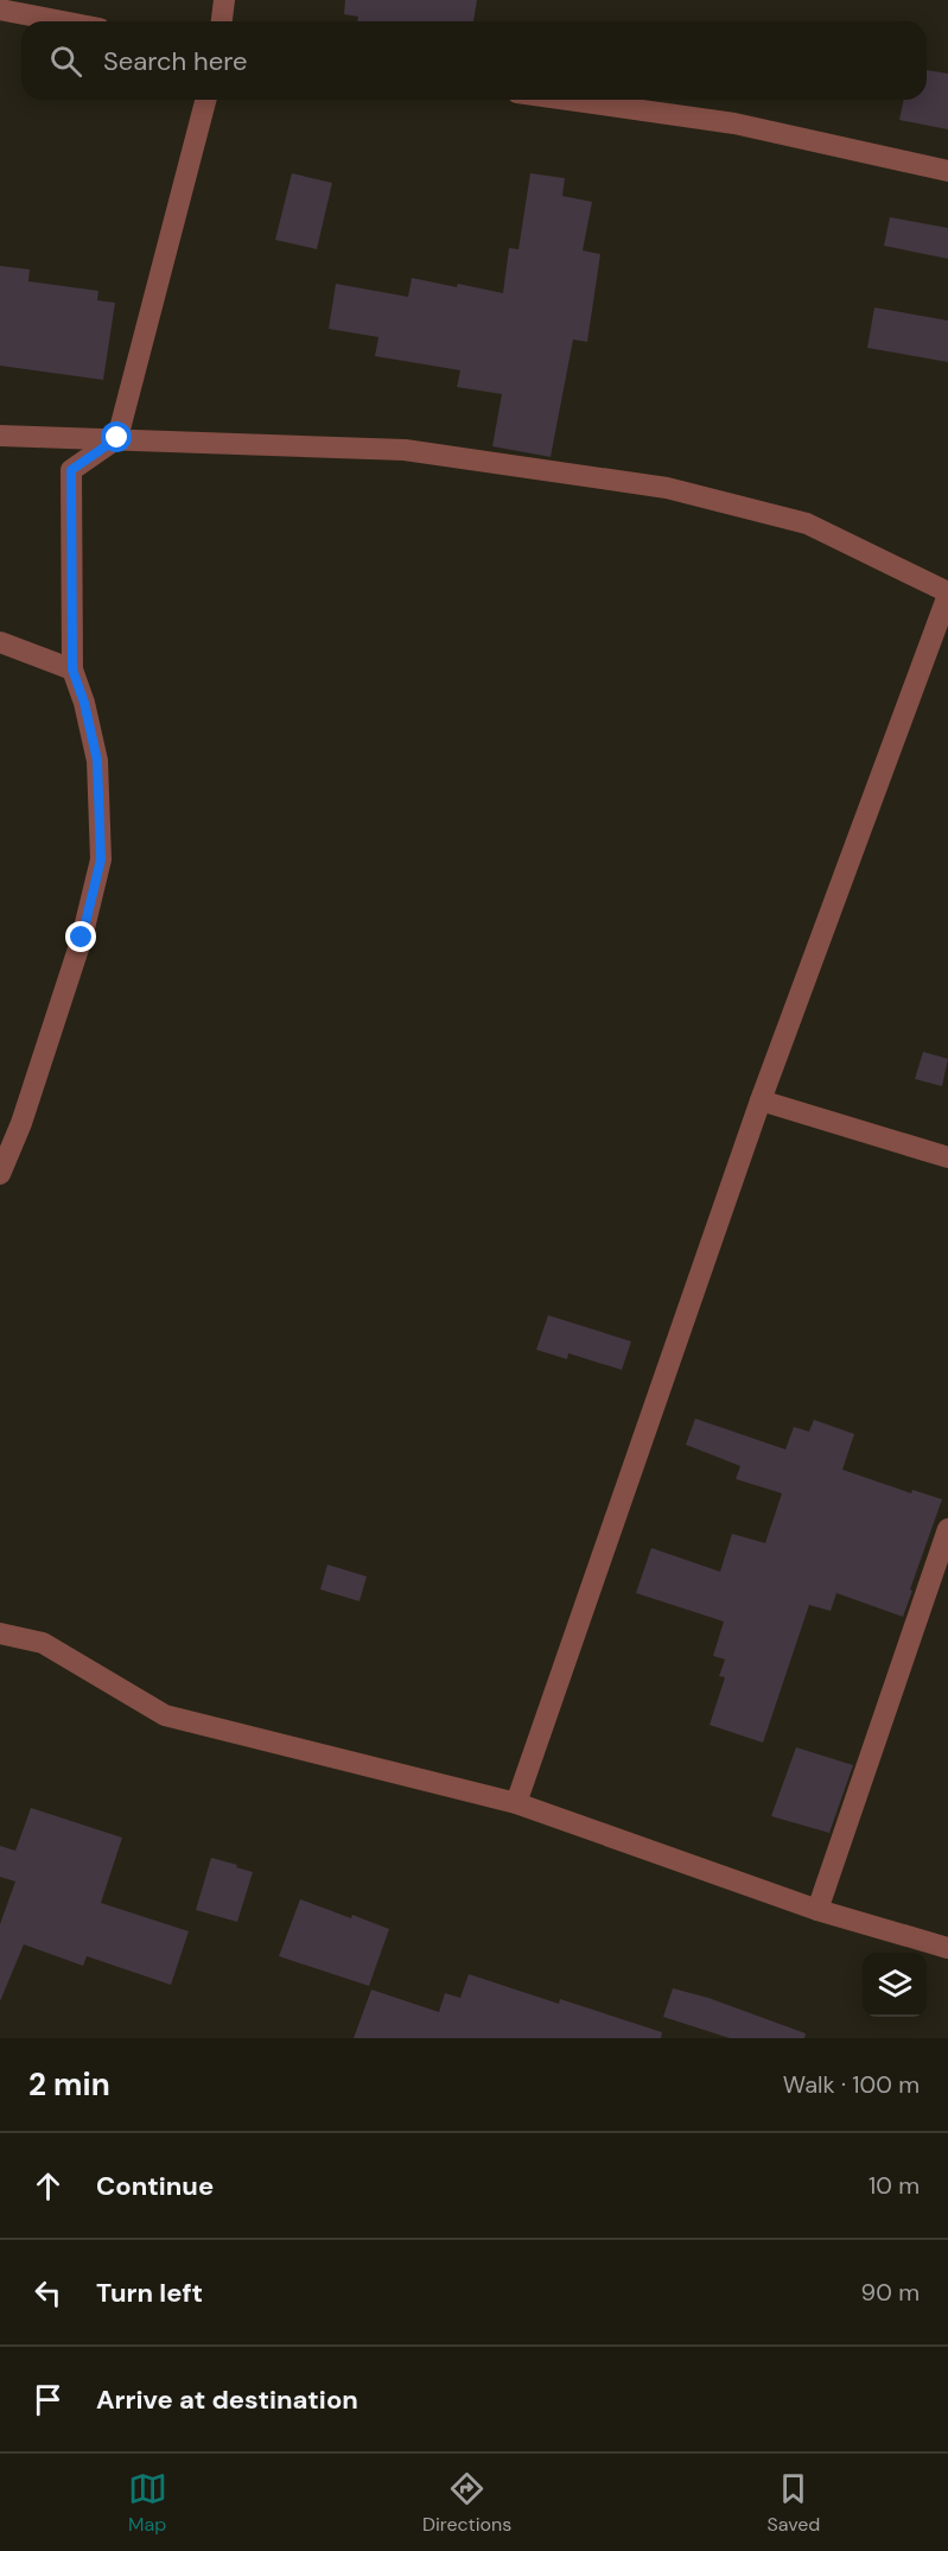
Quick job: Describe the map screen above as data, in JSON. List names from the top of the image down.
{
  "page": {
    "search": "Search here",
    "heading": ["2 min", "Walk · 100 m"],
    "list": [
      ["Continue", "10 m"],
      ["Turn left", "90 m"],
      "Arrive at destination"
    ],
    "nav": ["Map", "Directions", "Saved"]
  }
}
